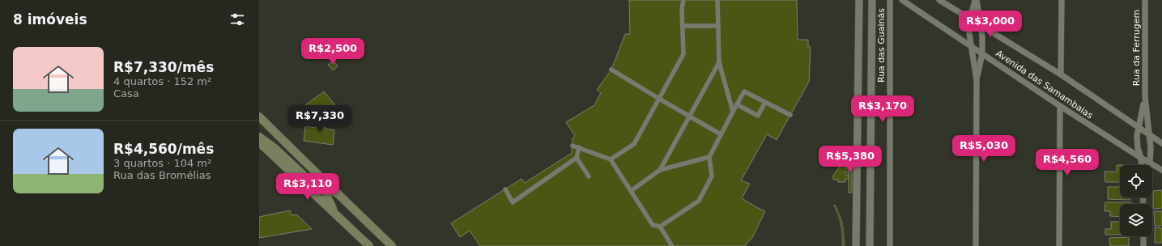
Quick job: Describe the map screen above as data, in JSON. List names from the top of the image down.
{
  "streets": {
    "street": ["Rua das Guainãs", "Rua da Ferrugem", "Avenida das Samambaias"]
  },
  "crossings": [
    ["Rua da Ferrugem", "Avenida das Samambaias"]
  ],
  "page": {
    "heading": "8 imóveis",
    "price": [
      "R$3,000",
      "R$2,500",
      "R$3,170",
      "R$7,330",
      "R$5,030",
      "R$5,380",
      "R$4,560",
      "R$3,110"
    ],
    "list": [
      {
        "name": "R$7,330/mês",
        "note": "4 quartos · 152 m² · Casa"
      },
      {
        "name": "R$4,560/mês",
        "note": "3 quartos · 104 m² · Rua das Bromélias"
      }
    ]
  }
}
